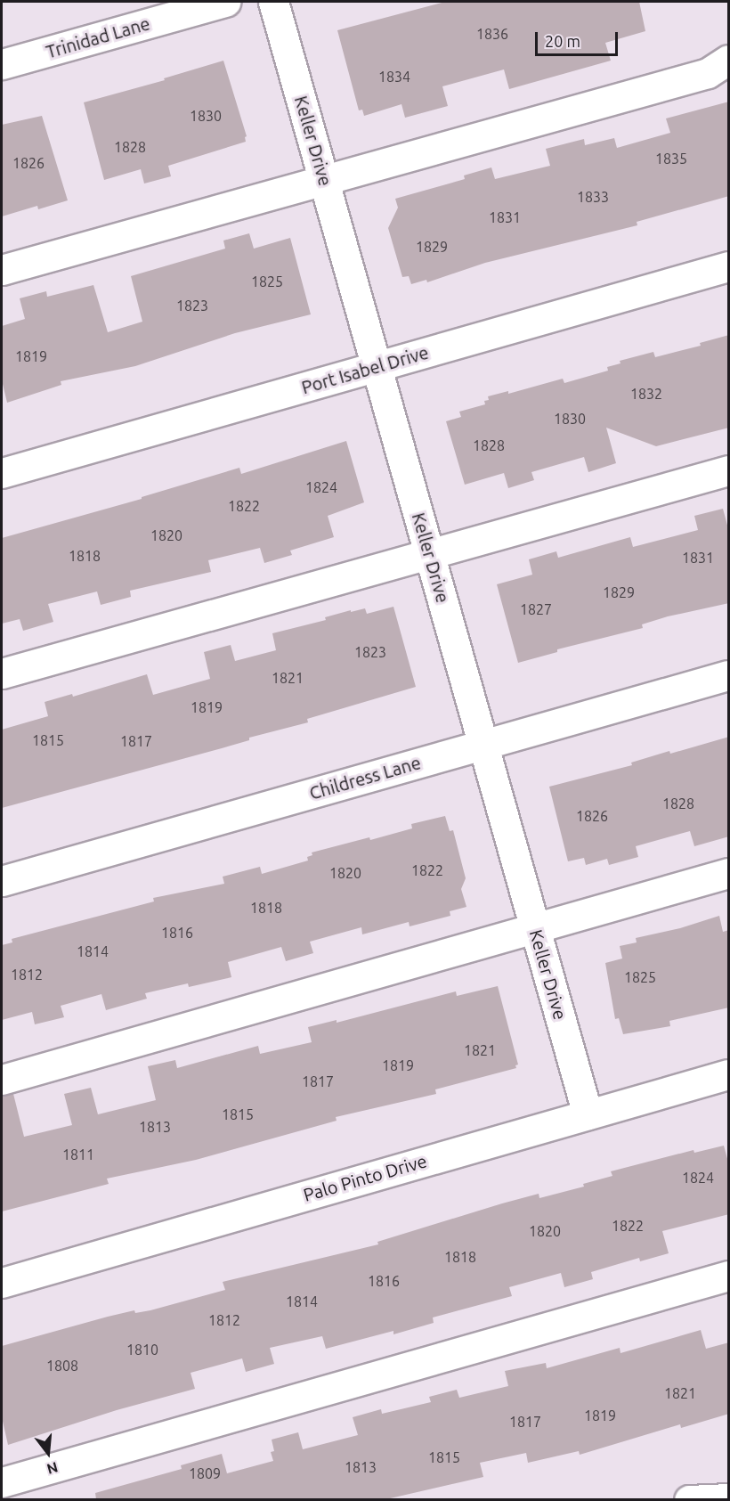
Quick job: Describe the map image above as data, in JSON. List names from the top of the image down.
{
  "streets": {
    "street": [
      "Trinidad Lane",
      "Keller Drive",
      "Port Isabel Drive",
      "Childress Lane",
      "Palo Pinto Drive"
    ]
  },
  "crossings": [
    ["Keller Drive", "Port Isabel Drive"],
    ["Keller Drive", "Childress Lane"],
    ["Keller Drive", "Palo Pinto Drive"]
  ],
  "house_numbers": [
    "1836",
    "1834",
    "1830",
    "1828",
    "1835",
    "1826",
    "1833",
    "1831",
    "1829",
    "1825",
    "1823",
    "1819",
    "1832",
    "1830",
    "1828",
    "1824",
    "1822",
    "1820",
    "1818",
    "1831",
    "1829",
    "1827",
    "1823",
    "1821",
    "1819",
    "1815",
    "1817",
    "1828",
    "1826",
    "1822",
    "1820",
    "1818",
    "1816",
    "1814",
    "1812",
    "1825",
    "1821",
    "1819",
    "1817",
    "1815",
    "1813",
    "1811",
    "1824",
    "1822",
    "1820",
    "1818",
    "1816",
    "1814",
    "1812",
    "1810",
    "1808",
    "1821",
    "1819",
    "1817",
    "1815",
    "1813",
    "1809"
  ],
  "scale_bar": "20 m",
  "north": "bottom"
}
